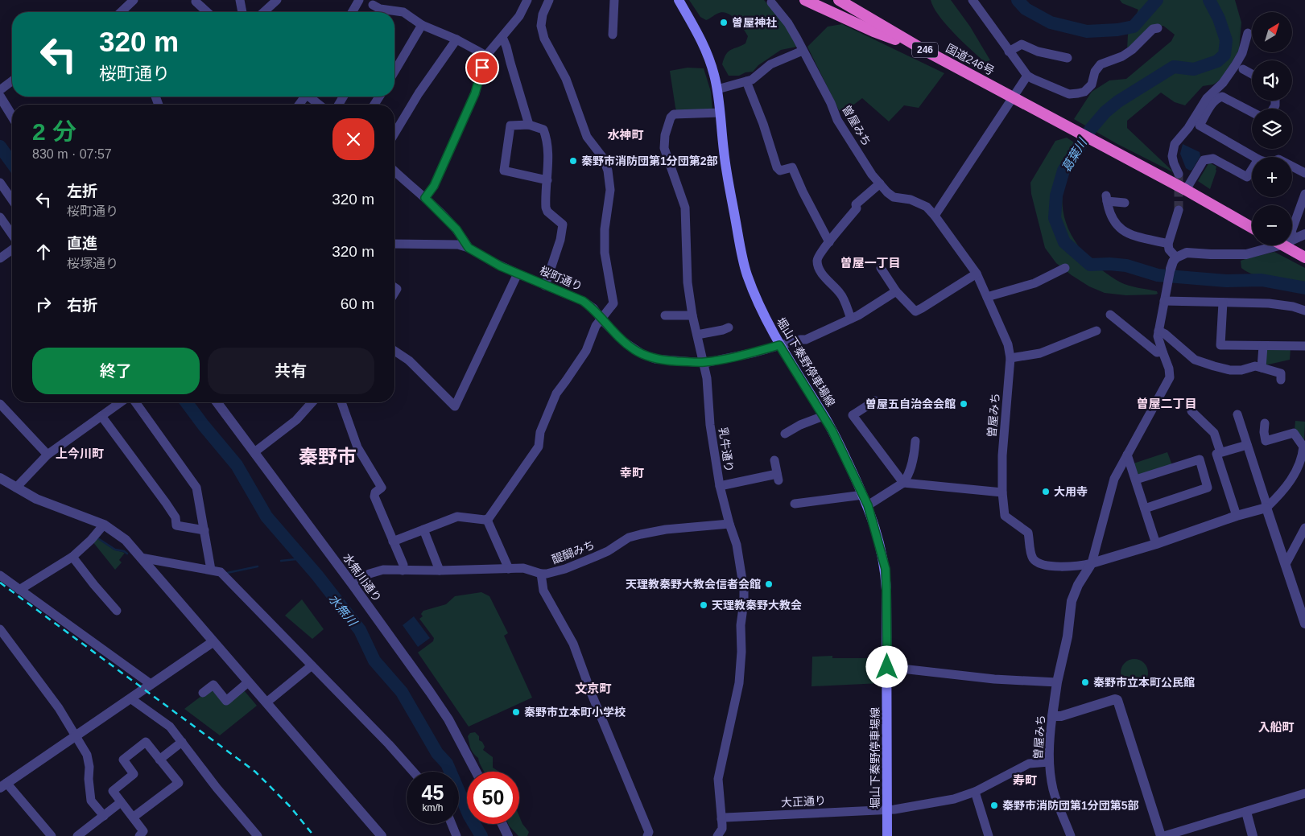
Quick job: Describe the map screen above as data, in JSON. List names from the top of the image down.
{
  "streets": {
    "highway": ["246", "国道246号"],
    "main road": ["堀山下秦野停車場線"],
    "street": [
      "曽屋みち",
      "桜町通り",
      "乳牛通り",
      "醍醐みち",
      "水無川通り",
      "大正通り"
    ]
  },
  "crossings": [
    ["246", "国道246号"],
    ["曽屋みち", "大正通り"],
    ["桜町通り", "堀山下秦野停車場線"],
    ["桜町通り", "乳牛通り"],
    ["堀山下秦野停車場線", "乳牛通り"],
    ["堀山下秦野停車場線", "大正通り"],
    ["乳牛通り", "醍醐みち"],
    ["乳牛通り", "大正通り"],
    ["醍醐みち", "水無川通り"]
  ],
  "districts": [
    "水神町",
    "曽屋一丁目",
    "曽屋二丁目",
    "上今川町",
    "秦野市",
    "幸町",
    "文京町",
    "入船町",
    "寿町"
  ],
  "water": ["葛葉川", "水無川"],
  "places": [
    "曽屋神社",
    "秦野市消防団第1分団第2部",
    "曽屋五自治会会館",
    "大用寺",
    "天理教秦野大教会信者会館",
    "天理教秦野大教会",
    "秦野市立本町公民館",
    "秦野市立本町小学校",
    "秦野市消防団第1分団第5部"
  ],
  "north": "top right",
  "page": {
    "map_buttons": ["+", "−"],
    "turn": ["320 m", "桜町通り"],
    "heading": ["2 分", "830 m · 07:57"],
    "list": [
      {
        "name": "左折",
        "note": "桜町通り",
        "value": "320 m"
      },
      {
        "name": "直進",
        "note": "桜塚通り",
        "value": "320 m"
      },
      {
        "name": "右折",
        "value": "60 m"
      }
    ],
    "buttons": ["終了", "共有"],
    "speed": "45 km/h",
    "limit": "50"
  }
}
